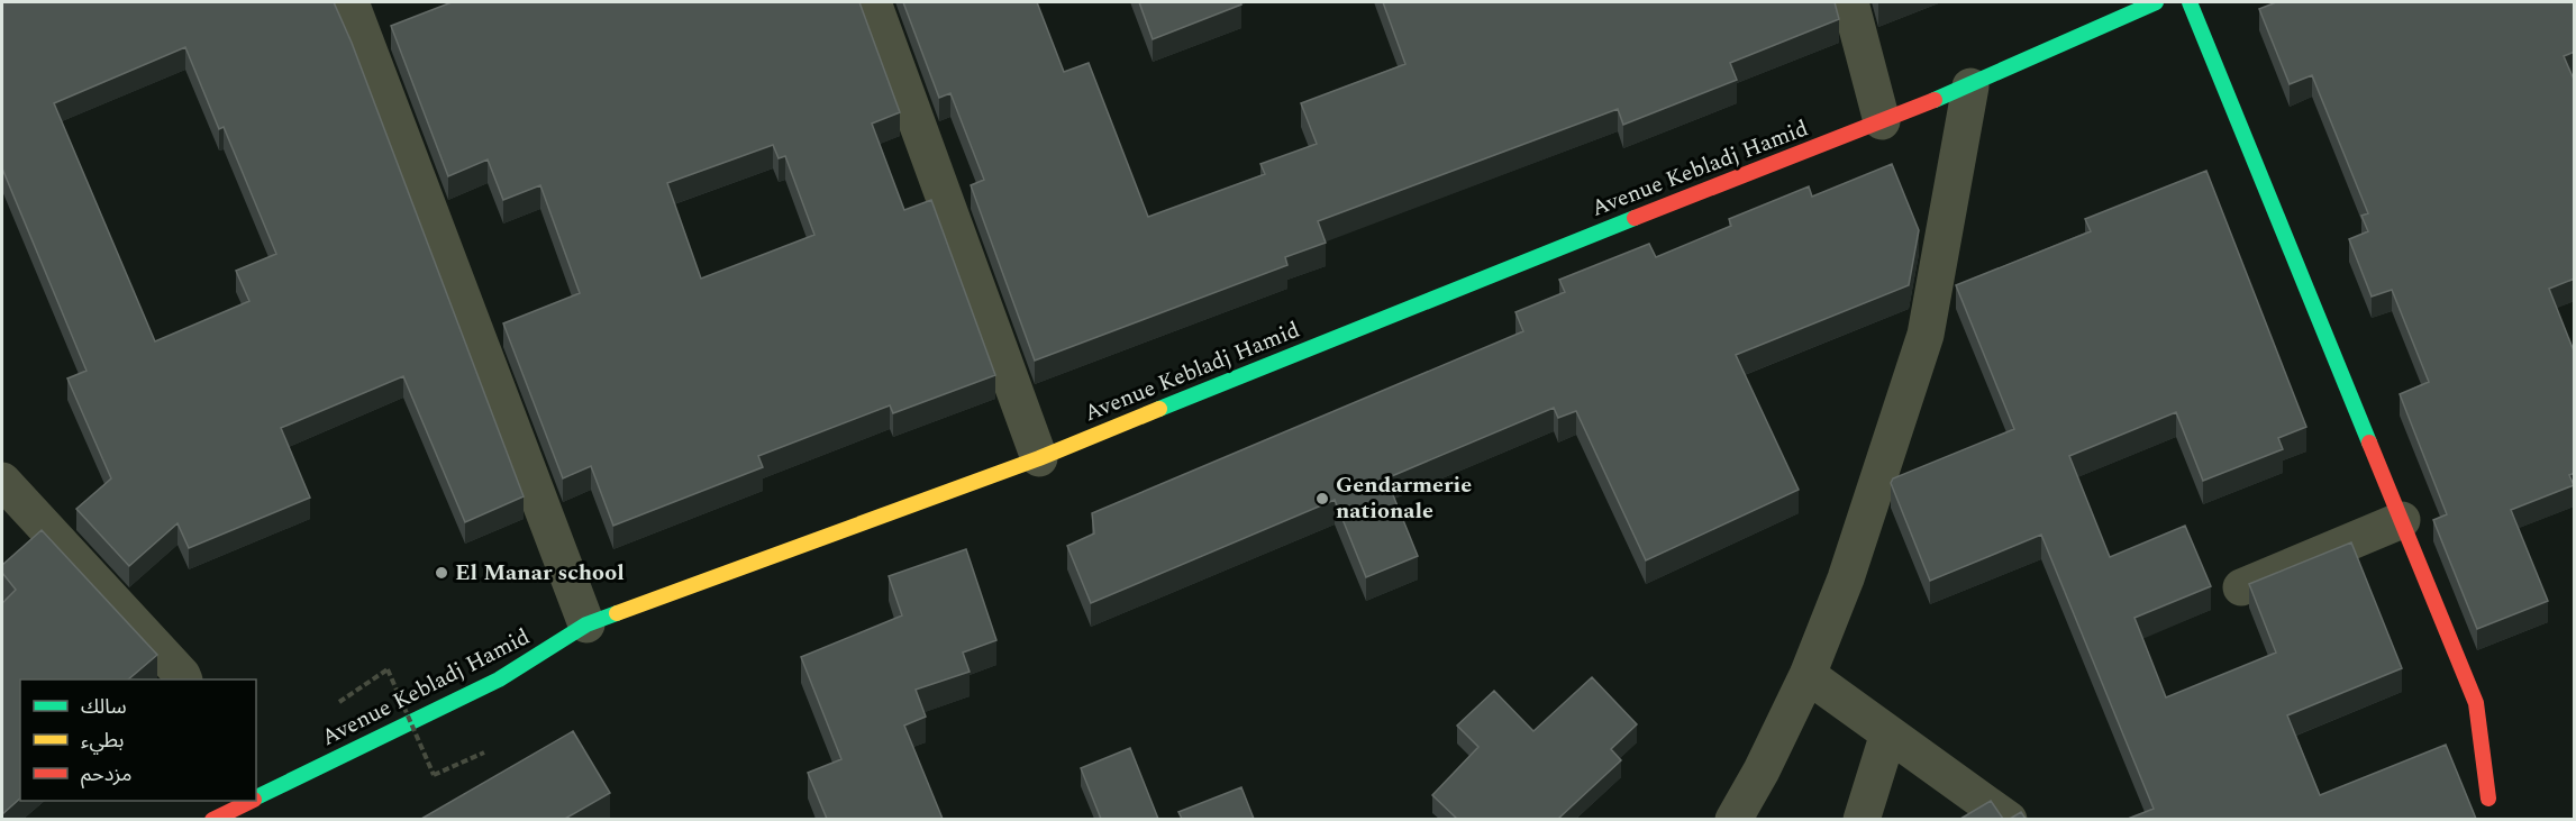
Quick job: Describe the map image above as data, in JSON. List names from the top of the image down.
{
  "streets": {
    "main road": ["Avenue Kebladj Hamid"]
  },
  "places": ["Gendarmerie nationale", "El Manar school"],
  "legend": ["سالك", "بطيء", "مزدحم"]
}
